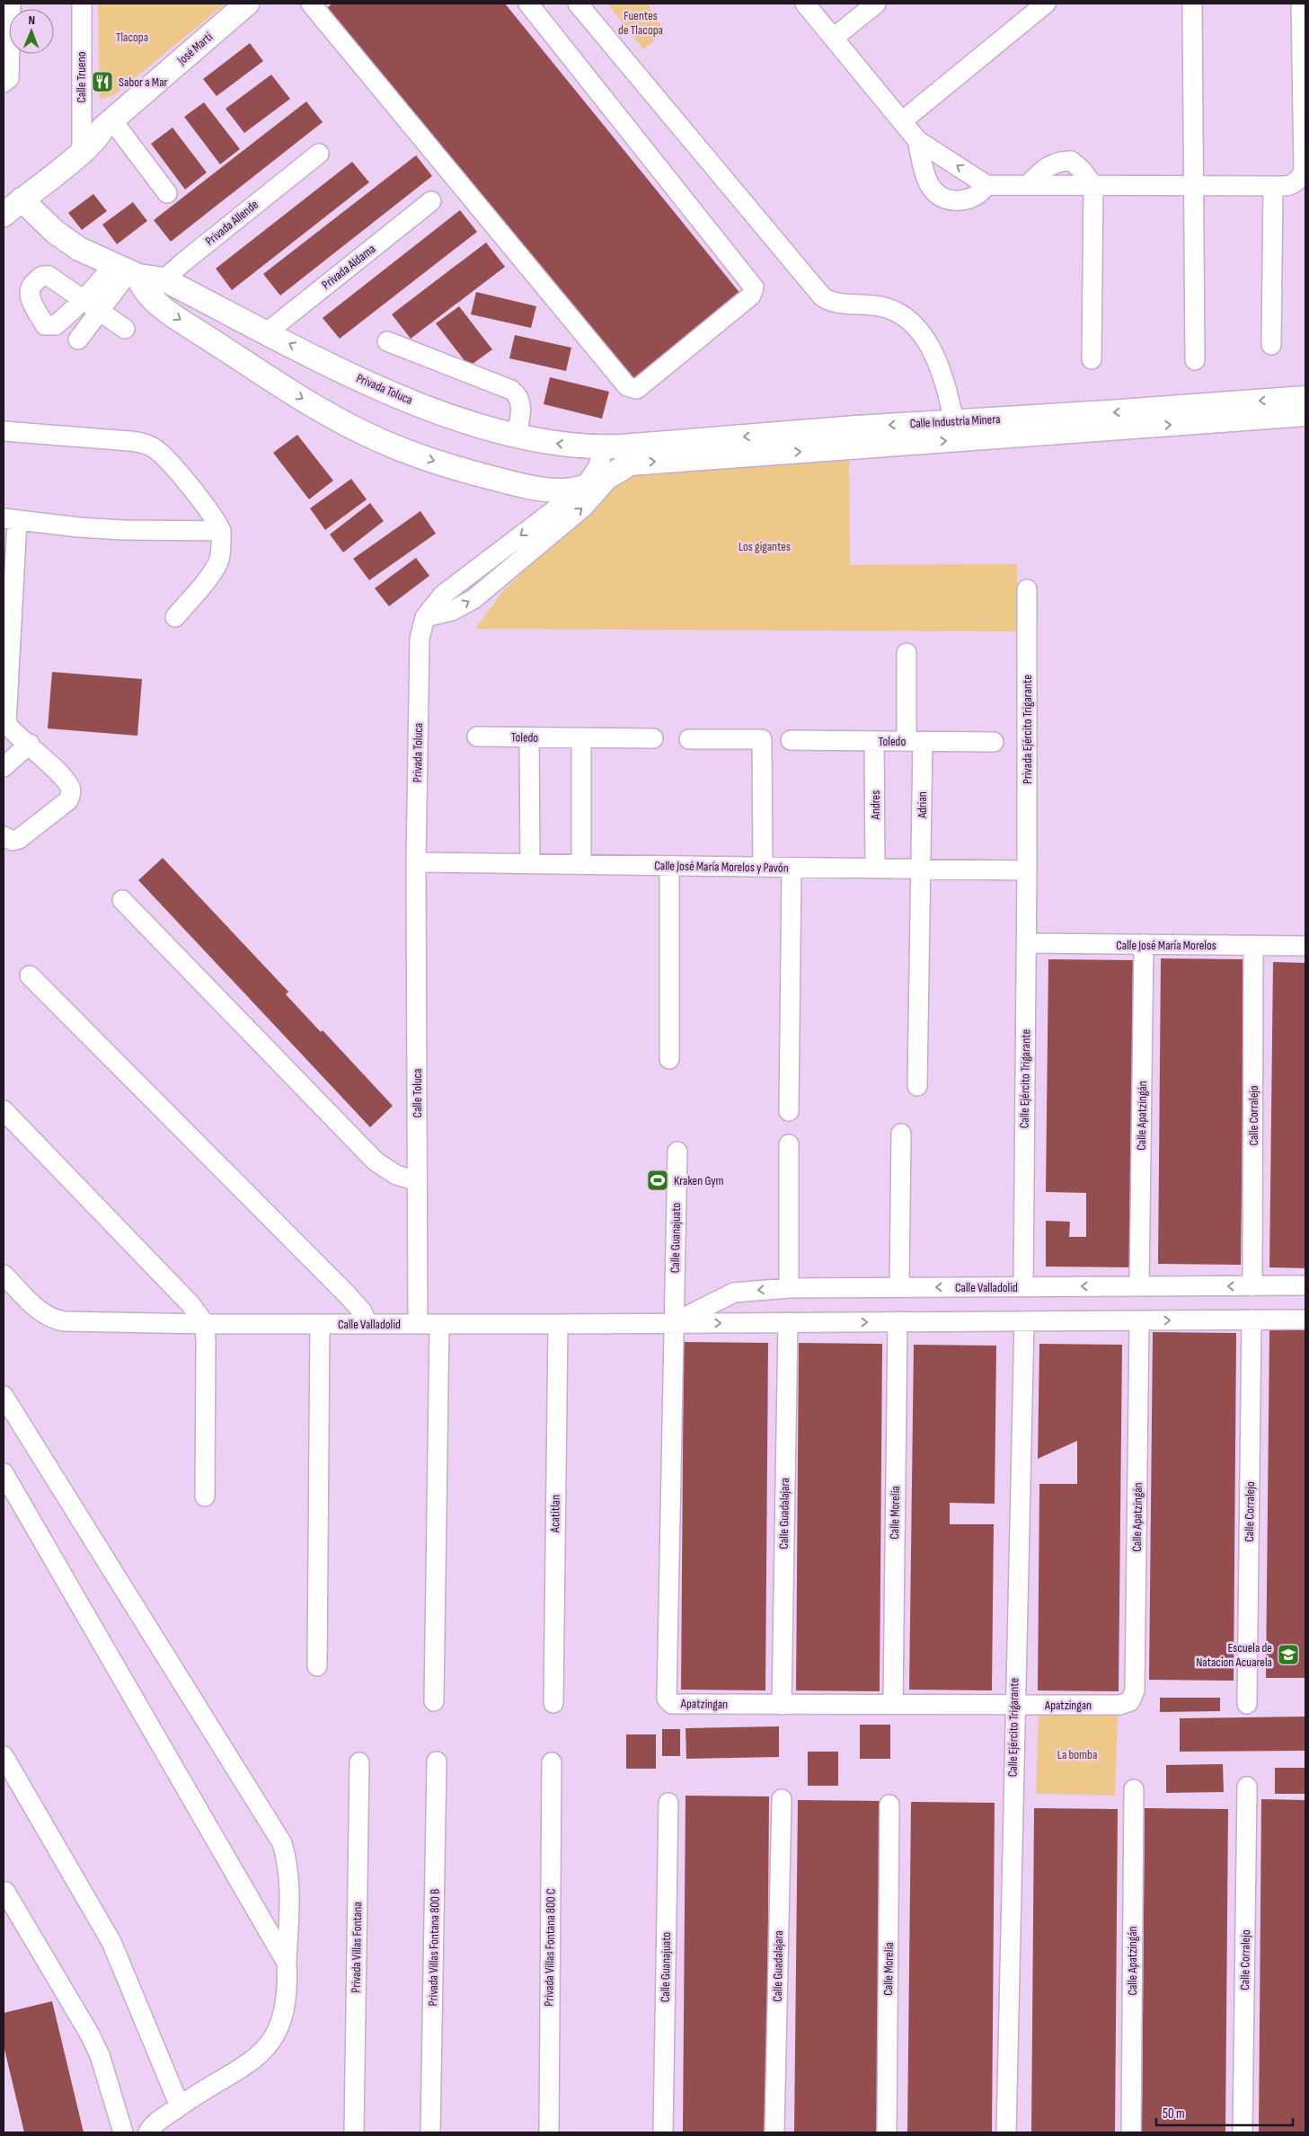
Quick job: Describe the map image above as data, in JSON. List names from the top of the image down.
{
  "streets": {
    "main road": ["José Martí", "Privada Toluca", "Calle Industria Minera"],
    "street": [
      "Calle Trueno",
      "Privada Allende",
      "Privada Aldama",
      "Privada Ejército Trigarante",
      "Toledo",
      "Andres",
      "Adrian",
      "Calle José María Morelos y Pavón",
      "Calle José María Morelos",
      "Calle Ejército Trigarante",
      "Calle Toluca",
      "Calle Apatzingán",
      "Calle Corralejo",
      "Calle Guanajuato",
      "Calle Valladolid",
      "Calle Morelia",
      "Acatitlan",
      "Calle Guadalajara",
      "Apatzingan",
      "Privada Villas Fontana",
      "Privada Villas Fontana 800 B",
      "Privada Villas Fontana 800 C"
    ]
  },
  "crossings": [
    ["José Martí", "Calle Trueno"],
    ["José Martí", "Privada Toluca"],
    ["Privada Allende", "Privada Toluca"],
    ["Privada Aldama", "Privada Toluca"],
    ["Privada Toluca", "Calle Industria Minera"],
    ["Privada Toluca", "Calle José María Morelos y Pavón"],
    ["Privada Toluca", "Calle Toluca"],
    ["Privada Ejército Trigarante", "Calle José María Morelos y Pavón"],
    ["Privada Ejército Trigarante", "Calle Ejército Trigarante"],
    ["Toledo", "Andres"],
    ["Toledo", "Adrian"],
    ["Andres", "Calle José María Morelos y Pavón"],
    ["Adrian", "Calle José María Morelos y Pavón"],
    ["Calle José María Morelos y Pavón", "Calle Ejército Trigarante"],
    ["Calle José María Morelos y Pavón", "Calle Toluca"],
    ["Calle José María Morelos", "Calle Ejército Trigarante"],
    ["Calle José María Morelos", "Calle Apatzingán"],
    ["Calle José María Morelos", "Calle Corralejo"],
    ["Calle Ejército Trigarante", "Calle Valladolid"],
    ["Calle Ejército Trigarante", "Apatzingan"],
    ["Calle Toluca", "Calle Valladolid"],
    ["Calle Apatzingán", "Calle Valladolid"],
    ["Calle Apatzingán", "Apatzingan"],
    ["Calle Corralejo", "Calle Valladolid"],
    ["Calle Guanajuato", "Calle Valladolid"],
    ["Calle Guanajuato", "Apatzingan"],
    ["Calle Valladolid", "Calle Morelia"],
    ["Calle Valladolid", "Acatitlan"],
    ["Calle Valladolid", "Calle Guadalajara"],
    ["Calle Valladolid", "Apatzingan"],
    ["Calle Morelia", "Apatzingan"],
    ["Calle Guadalajara", "Apatzingan"]
  ],
  "parks": [
    "Fuentes de Tlacopa",
    "Tlacopa",
    "Los gigantes",
    "La bomba"
  ],
  "places": {
    "restaurant": ["Sabor a Mar"],
    "sports": ["Kraken Gym"],
    "school or university": ["Escuela de Natacion Acuarela"]
  },
  "scale_bar": "50 m",
  "north": "top"
}
